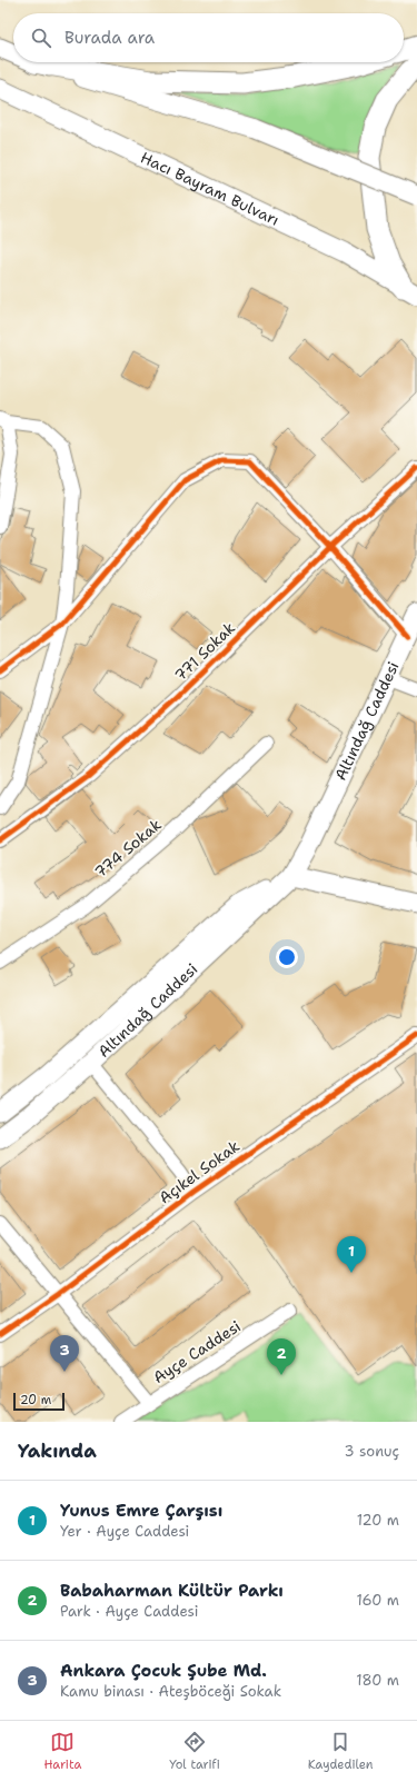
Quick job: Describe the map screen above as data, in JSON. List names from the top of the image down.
{
  "streets": {
    "main road": ["Hacı Bayram Bulvarı", "Altındağ Caddesi"],
    "street": [
      "771 Sokak",
      "774 Sokak",
      "Açıkel Sokak",
      "Ayçe Caddesi"
    ]
  },
  "scale_bar": "20 m",
  "page": {
    "search": "Burada ara",
    "pins": ["1", "3", "2"],
    "scale": "20 m",
    "heading": ["Yakında", "3 sonuç"],
    "list": [
      {
        "mark": "1",
        "name": "Yunus Emre Çarşısı",
        "note": "Yer · Ayçe Caddesi",
        "value": "120 m"
      },
      {
        "mark": "2",
        "name": "Babaharman Kültür Parkı",
        "note": "Park · Ayçe Caddesi",
        "value": "160 m"
      },
      {
        "mark": "3",
        "name": "Ankara Çocuk Şube Md.",
        "note": "Kamu binası · Ateşböceği Sokak",
        "value": "180 m"
      }
    ],
    "nav": ["Harita", "Yol tarifi", "Kaydedilen"]
  }
}
